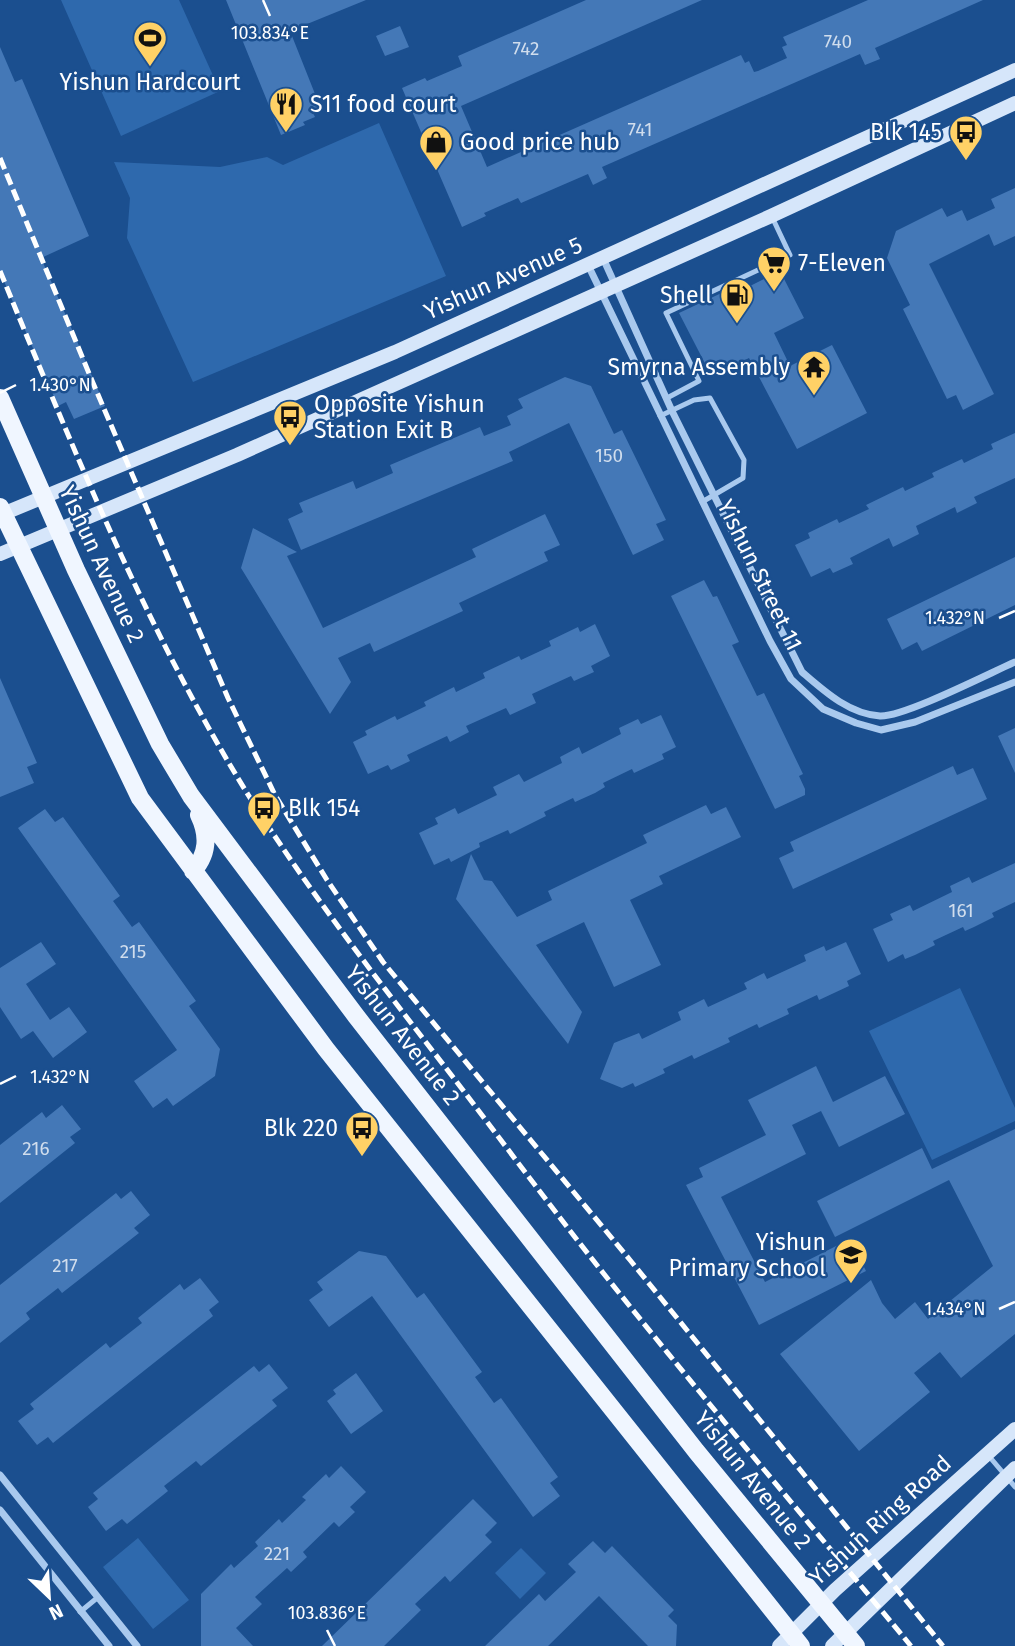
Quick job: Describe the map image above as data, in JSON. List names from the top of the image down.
{
  "streets": {
    "main road": ["Yishun Avenue 5", "Yishun Avenue 2", "Yishun Ring Road"],
    "street": ["Yishun Street 11"]
  },
  "crossings": [
    ["Yishun Avenue 5", "Yishun Avenue 2"],
    ["Yishun Avenue 5", "Yishun Street 11"],
    ["Yishun Avenue 2", "Yishun Ring Road"]
  ],
  "places": {
    "sports": ["Yishun Hardcourt"],
    "restaurant": ["S11 food court"],
    "bus stop": [
      "Blk 145",
      "Opposite Yishun Station Exit B",
      "Blk 154",
      "Blk 220"
    ],
    "shop": ["Good price hub"],
    "supermarket": ["7-Eleven"],
    "fuel station": ["Shell"],
    "temple": ["Smyrna Assembly"],
    "school or university": ["Yishun Primary School"]
  },
  "house_numbers": [
    "740",
    "742",
    "741",
    "150",
    "161",
    "215",
    "216",
    "217",
    "221"
  ],
  "north": "bottom right",
  "coordinates": [
    "103.834°E",
    "1.430°N",
    "1.432°N",
    "1.434°N",
    "103.836°E"
  ]
}
